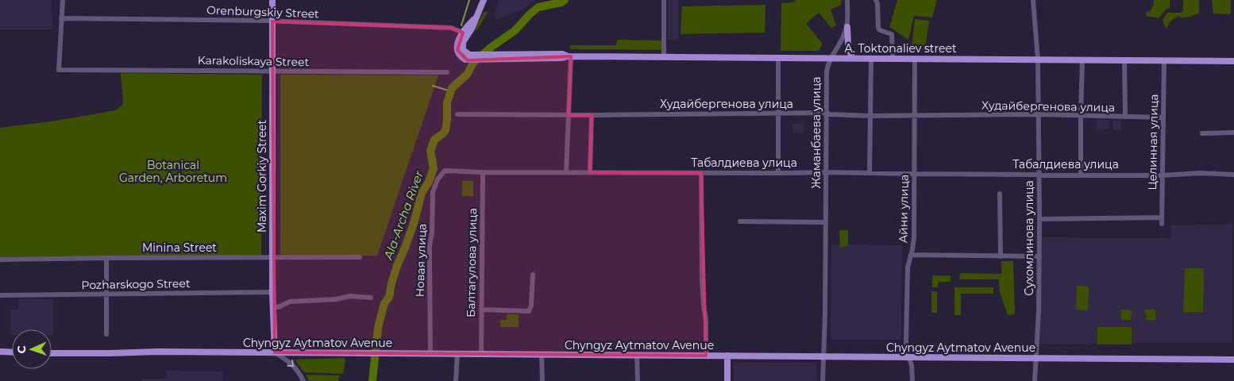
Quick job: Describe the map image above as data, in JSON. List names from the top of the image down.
{
  "streets": {
    "main road": ["A. Toktonaliev street", "Maxim Gorkiy Street", "Chyngyz Aytmatov Avenue"],
    "street": [
      "Orenburgskiy Street",
      "Karakoliskaya Street",
      "Худайбергенова улица",
      "Жаманбаева улица",
      "Целинная улица",
      "Табалдиева улица",
      "Айни улица",
      "Сухомлинова улица",
      "Minina Street",
      "Новая улица",
      "Балтагулова улица",
      "Pozharskogo Street"
    ]
  },
  "crossings": [
    ["Orenburgskiy Street", "Karakoliskaya Street"],
    ["Orenburgskiy Street", "Maxim Gorkiy Street"],
    ["A. Toktonaliev street", "Жаманбаева улица"],
    ["A. Toktonaliev street", "Целинная улица"],
    ["A. Toktonaliev street", "Айни улица"],
    ["A. Toktonaliev street", "Сухомлинова улица"],
    ["Karakoliskaya Street", "Maxim Gorkiy Street"],
    ["Худайбергенова улица", "Жаманбаева улица"],
    ["Худайбергенова улица", "Целинная улица"],
    ["Худайбергенова улица", "Айни улица"],
    ["Худайбергенова улица", "Сухомлинова улица"],
    ["Жаманбаева улица", "Табалдиева улица"],
    ["Жаманбаева улица", "Chyngyz Aytmatov Avenue"],
    ["Целинная улица", "Табалдиева улица"],
    ["Табалдиева улица", "Айни улица"],
    ["Табалдиева улица", "Сухомлинова улица"],
    ["Табалдиева улица", "Новая улица"],
    ["Табалдиева улица", "Балтагулова улица"],
    ["Maxim Gorkiy Street", "Minina Street"],
    ["Maxim Gorkiy Street", "Pozharskogo Street"],
    ["Maxim Gorkiy Street", "Chyngyz Aytmatov Avenue"],
    ["Айни улица", "Chyngyz Aytmatov Avenue"],
    ["Сухомлинова улица", "Chyngyz Aytmatov Avenue"],
    ["Новая улица", "Chyngyz Aytmatov Avenue"],
    ["Балтагулова улица", "Chyngyz Aytmatov Avenue"]
  ],
  "water": ["Ala-Archa River"],
  "parks": ["Botanical Garden, Arboretum"],
  "north": "left"
}
